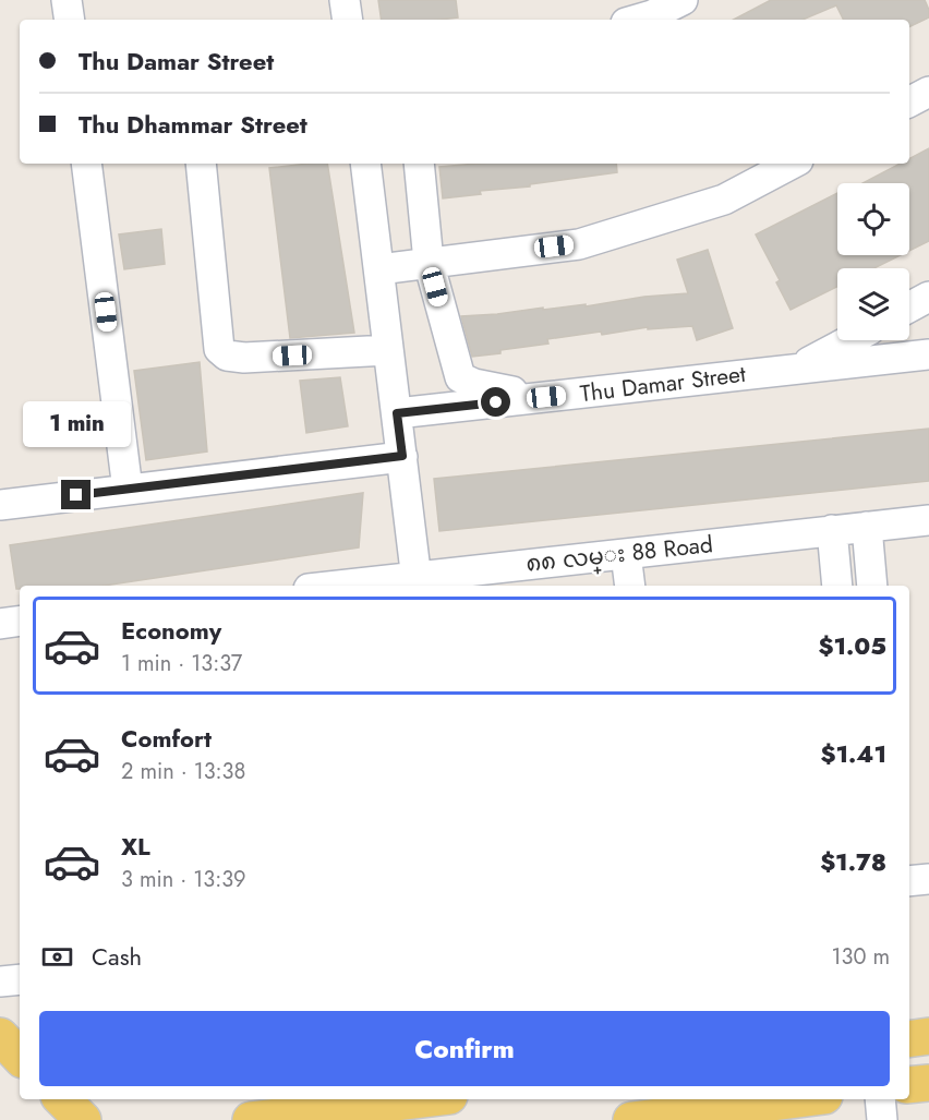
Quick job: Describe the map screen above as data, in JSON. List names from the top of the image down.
{
  "streets": {
    "street": ["Thu Damar Street", "၈၈ လမ္း 88 Road"]
  },
  "page": {
    "banner": ["Thu Damar Street", "Thu Dhammar Street"],
    "bubble": "1 min",
    "list": [
      {
        "name": "Economy",
        "note": "1 min · 13:37",
        "value": "$1.05"
      },
      {
        "name": "Comfort",
        "note": "2 min · 13:38",
        "value": "$1.41"
      },
      {
        "name": "XL",
        "note": "3 min · 13:39",
        "value": "$1.78"
      }
    ],
    "pay": ["Cash", "130 m"],
    "buttons": "Confirm"
  }
}
